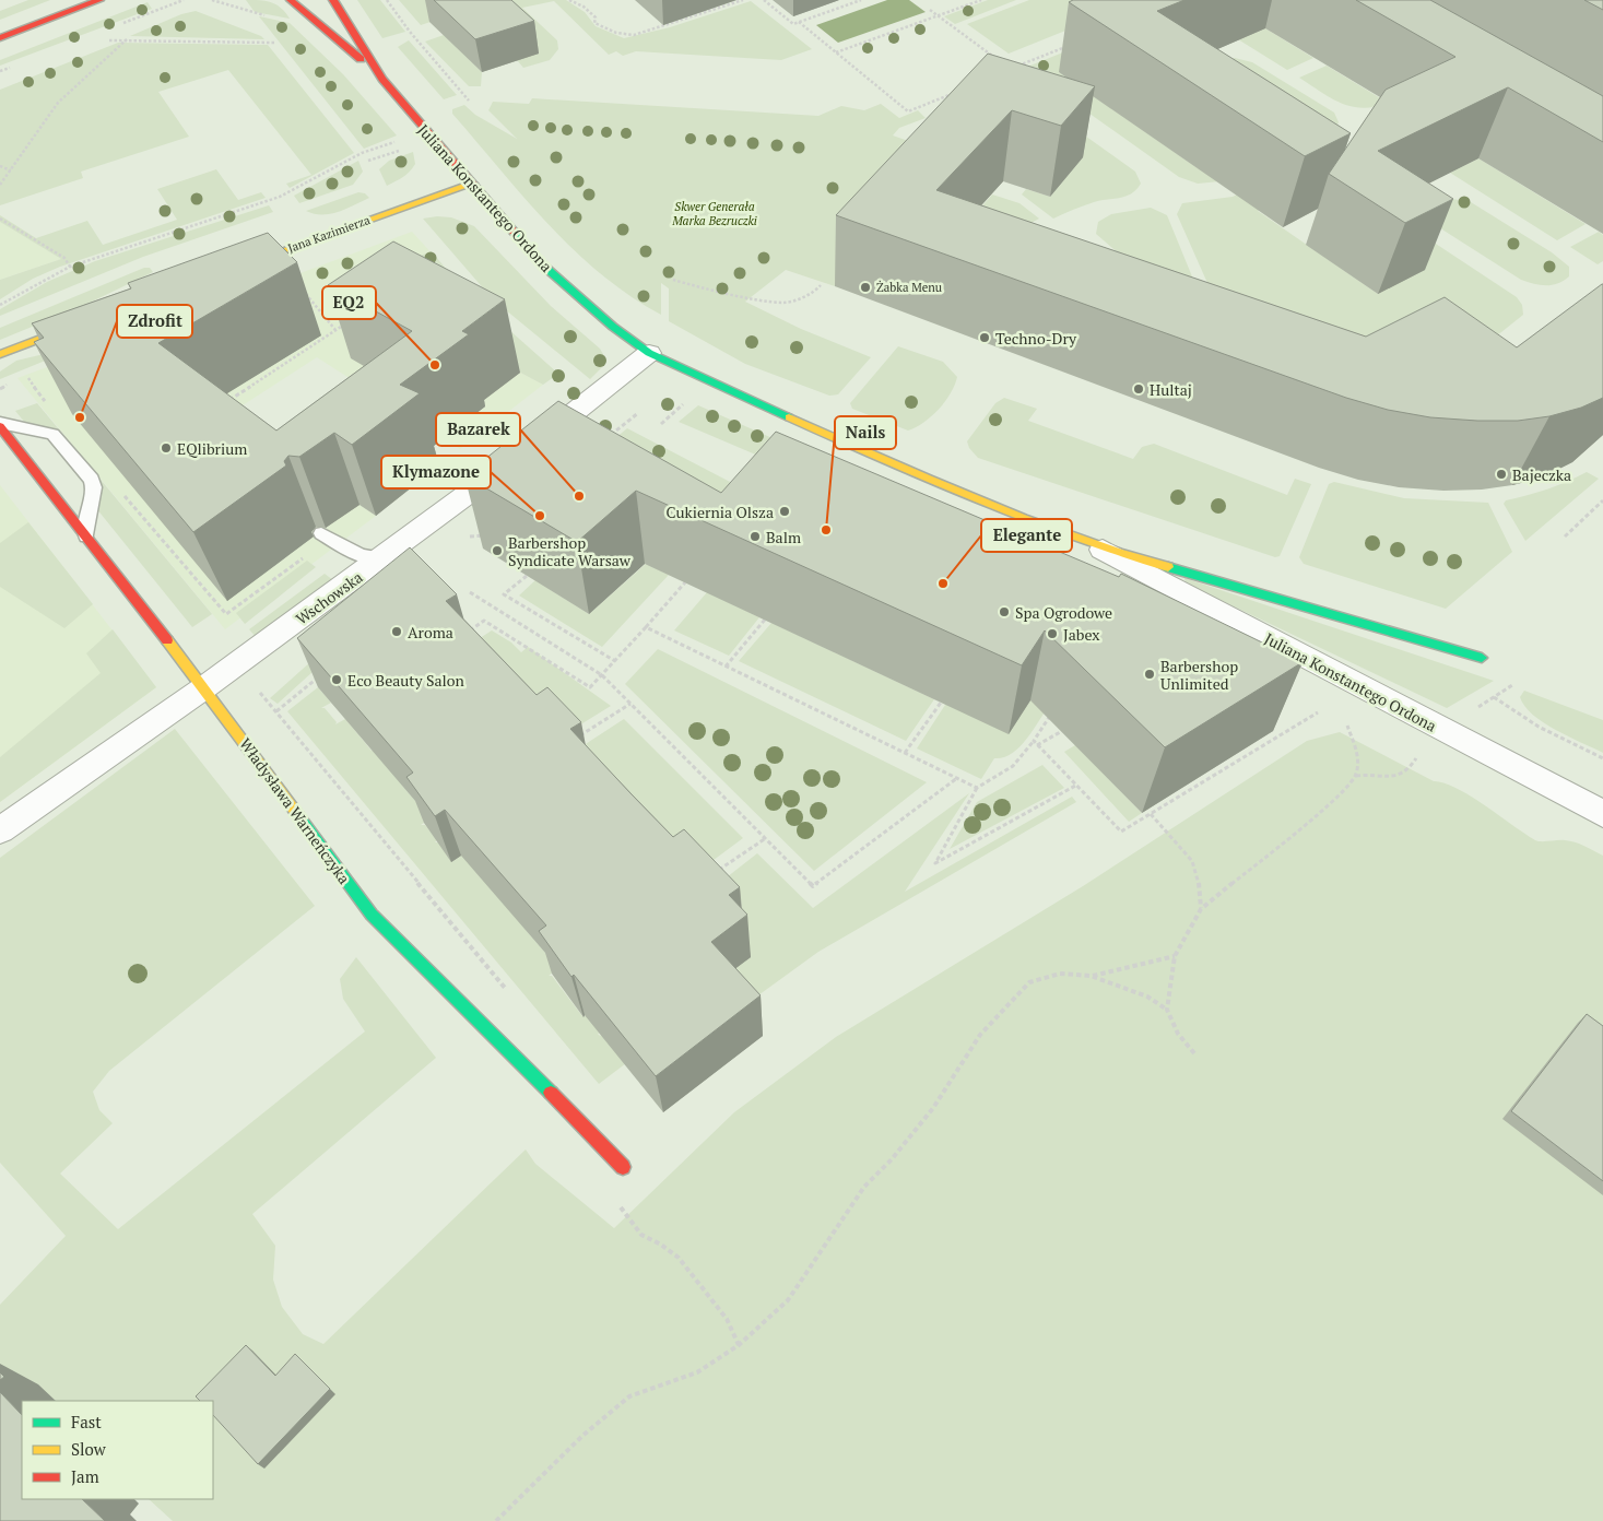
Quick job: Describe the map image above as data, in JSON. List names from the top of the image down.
{
  "streets": {
    "street": [
      "Juliana Konstantego Ordona",
      "Jana Kazimierza",
      "Wschowska",
      "Władysława Warneńczyka"
    ]
  },
  "crossings": [
    ["Juliana Konstantego Ordona", "Jana Kazimierza"],
    ["Juliana Konstantego Ordona", "Wschowska"],
    ["Wschowska", "Władysława Warneńczyka"]
  ],
  "parks": ["Skwer Generała Marka Bezruczki"],
  "places": [
    "Żabka Menu",
    "Techno-Dry",
    "EQ2",
    "Hultaj",
    "Zdrofit",
    "EQlibrium",
    "Bajeczka",
    "Bazarek",
    "Cukiernia Olsza",
    "Klymazone",
    "Nails",
    "Balm",
    "Barbershop Syndicate Warsaw",
    "Elegante",
    "Spa Ogrodowe",
    "Aroma",
    "Jabex",
    "Barbershop Unlimited",
    "Eco Beauty Salon"
  ],
  "legend": ["Fast", "Slow", "Jam"]
}
